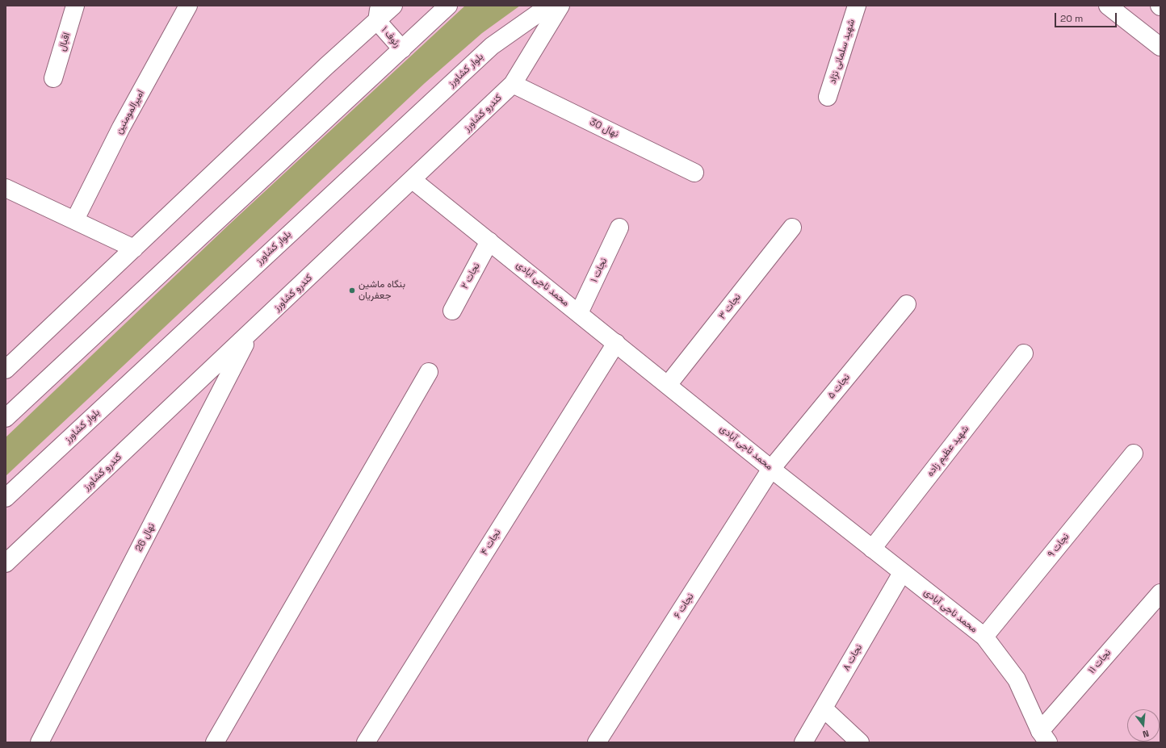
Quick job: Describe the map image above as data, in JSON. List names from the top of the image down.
{
  "streets": {
    "street": [
      "رئوف ۱",
      "اقبال",
      "شهید سلمانی نژاد",
      "بلوار کشاورز",
      "امیرالمومنین",
      "کندرو کشاورز",
      "نهال 30",
      "نجات ۱",
      "نجات ۲",
      "محمد ناجی آبادی",
      "نجات ۳",
      "نجات ۵",
      "شهید عظیم زاده",
      "نهال 26",
      "نجات ۴",
      "نجات ۹",
      "نجات ۶",
      "نجات ۸",
      "نجات ۱۱"
    ]
  },
  "crossings": [
    ["کندرو کشاورز", "نهال 30"],
    ["کندرو کشاورز", "محمد ناجی آبادی"],
    ["کندرو کشاورز", "نهال 26"],
    ["نجات ۱", "محمد ناجی آبادی"],
    ["نجات ۲", "محمد ناجی آبادی"],
    ["محمد ناجی آبادی", "نجات ۳"],
    ["محمد ناجی آبادی", "نجات ۵"],
    ["محمد ناجی آبادی", "شهید عظیم زاده"],
    ["محمد ناجی آبادی", "نجات ۴"],
    ["محمد ناجی آبادی", "نجات ۹"],
    ["محمد ناجی آبادی", "نجات ۶"],
    ["محمد ناجی آبادی", "نجات ۸"],
    ["محمد ناجی آبادی", "نجات ۱۱"],
    ["نجات ۵", "نجات ۶"]
  ],
  "places": ["بنگاه ماشین جعفریان"],
  "scale_bar": "20 m",
  "north": "bottom"
}
